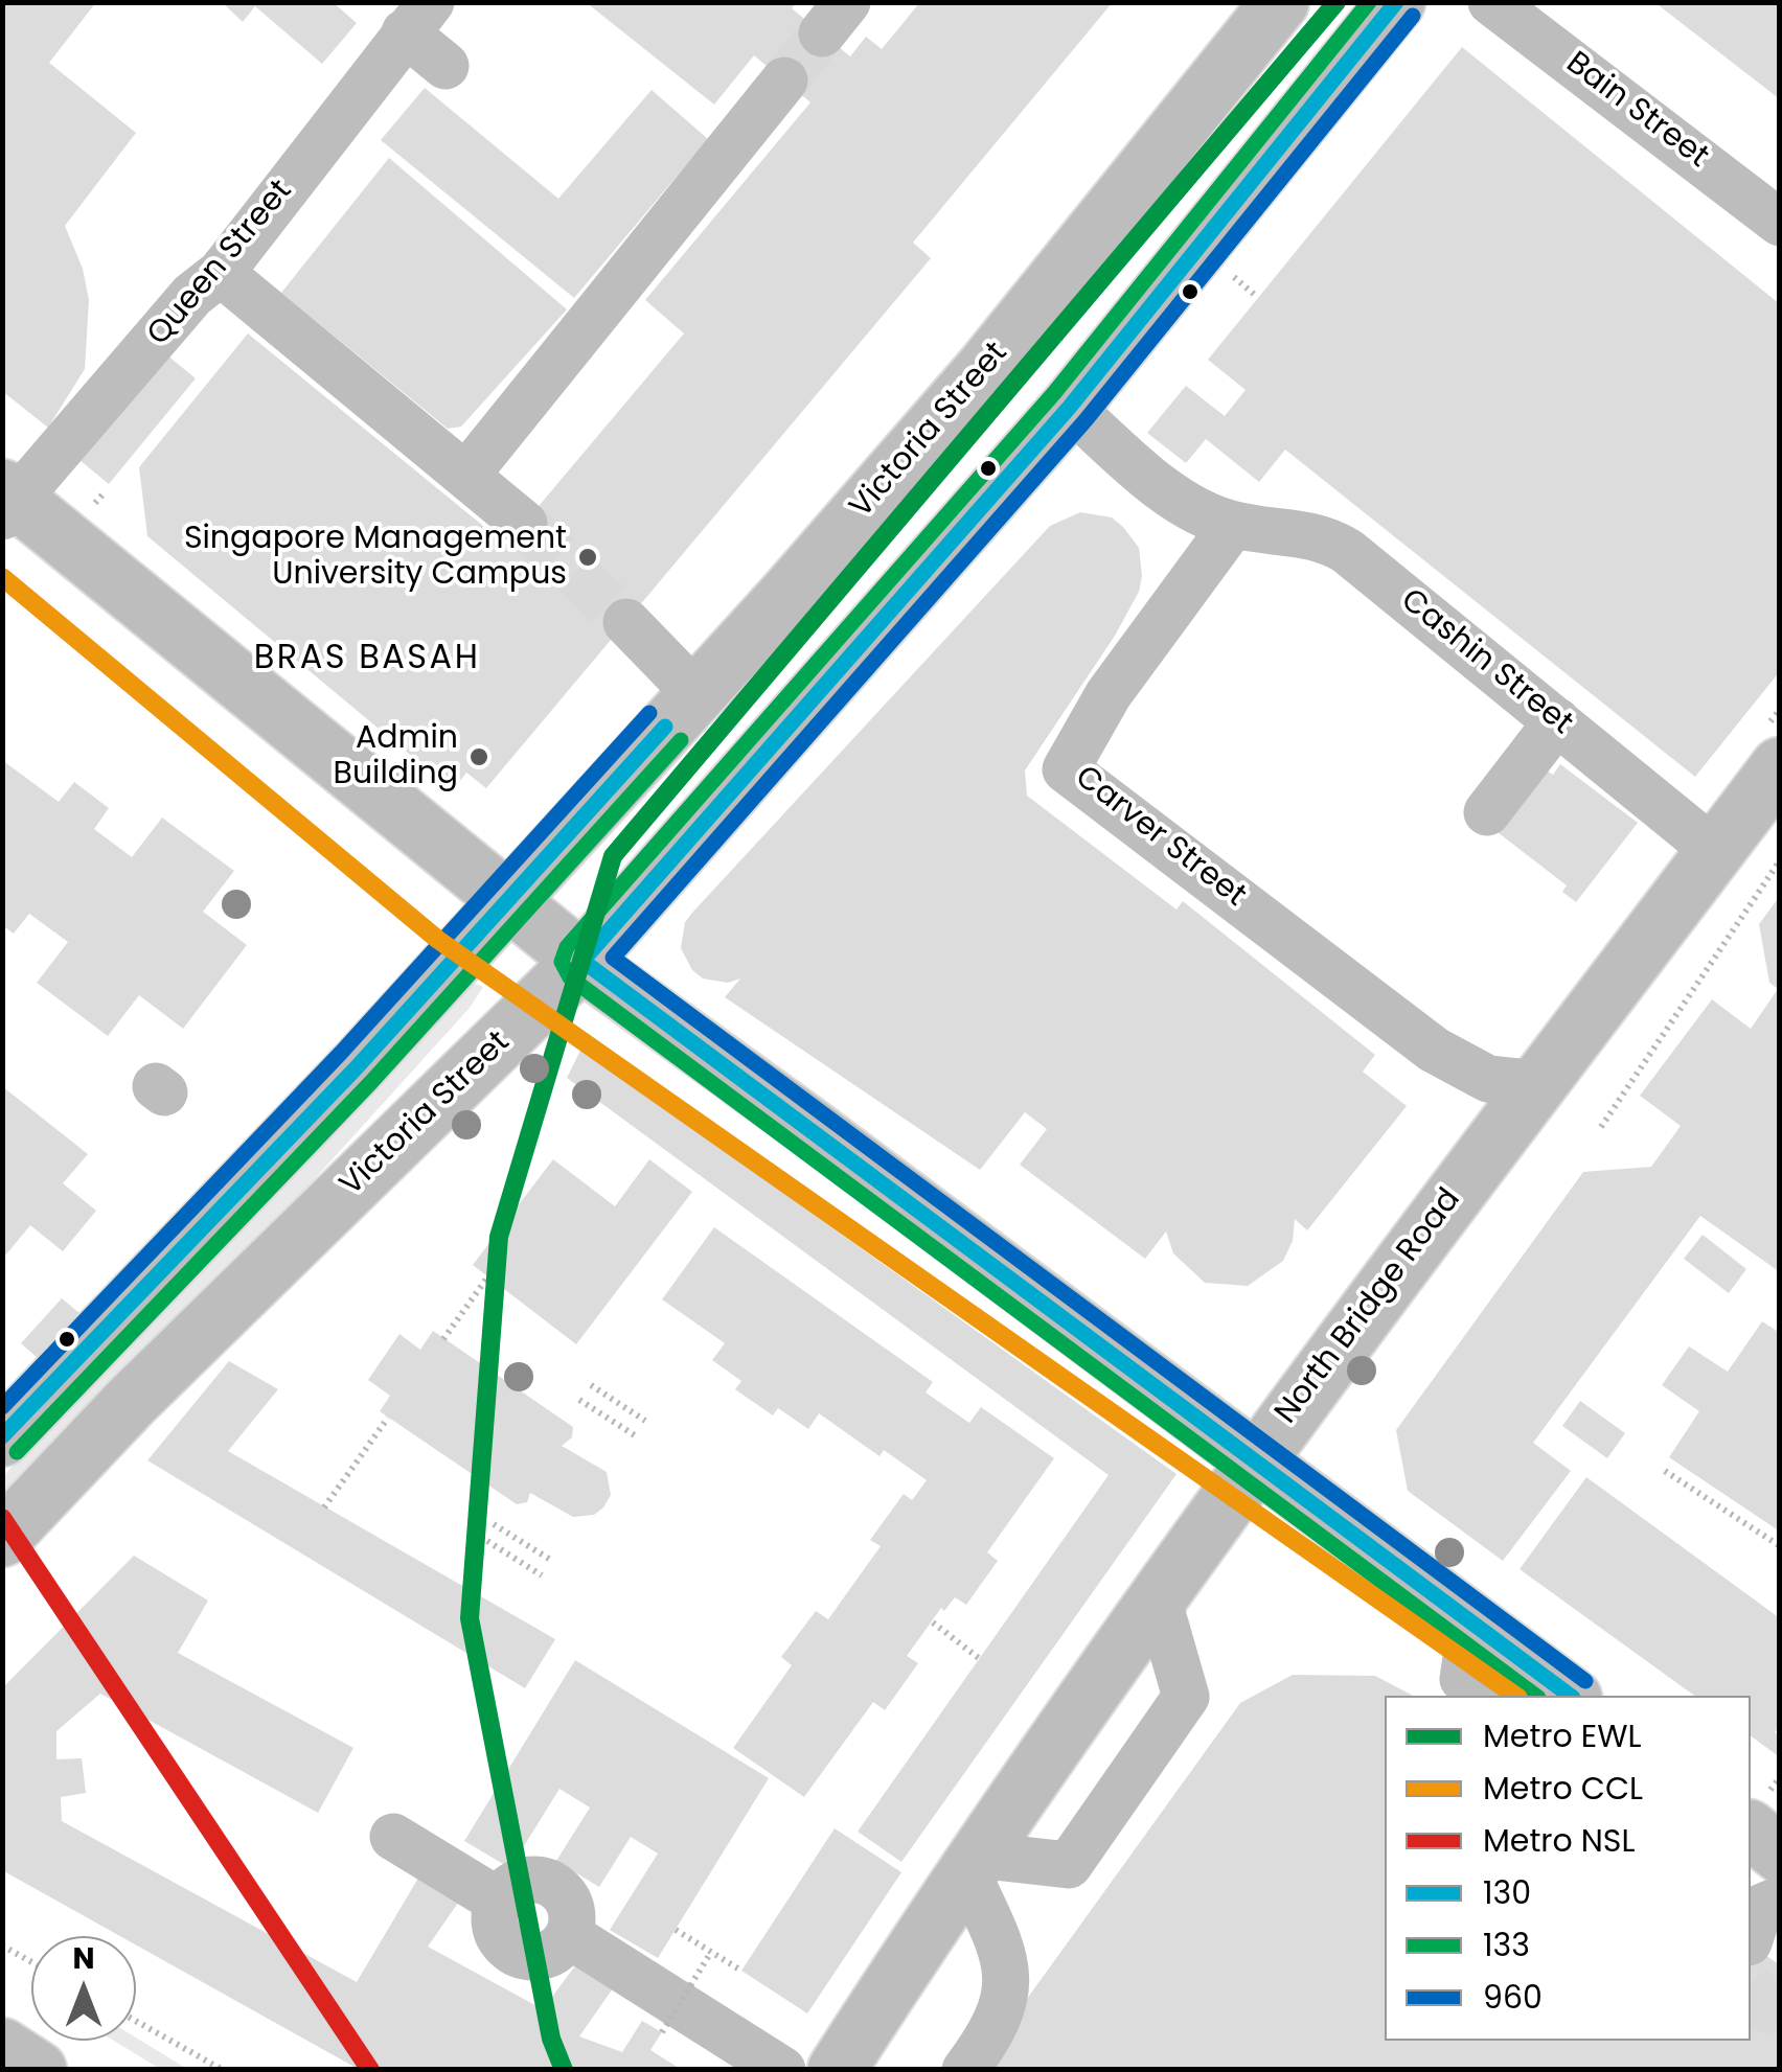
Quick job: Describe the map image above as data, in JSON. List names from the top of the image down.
{
  "streets": {
    "main road": ["Victoria Street", "North Bridge Road"],
    "street": [
      "Bain Street",
      "Queen Street",
      "Cashin Street",
      "Carver Street"
    ]
  },
  "crossings": [
    ["Victoria Street", "Cashin Street"],
    ["Cashin Street", "Carver Street"],
    ["Cashin Street", "North Bridge Road"],
    ["Carver Street", "North Bridge Road"]
  ],
  "districts": ["BRAS BASAH"],
  "places": ["Singapore Management University Campus", "Admin Building"],
  "lines": [
    "metro line EWL",
    "transit line 130",
    "transit line 133",
    "transit line 960",
    "metro line CCL",
    "metro line NSL"
  ],
  "legend": [
    "Metro EWL",
    "Metro CCL",
    "Metro NSL",
    "130",
    "133",
    "960"
  ],
  "north": "top"
}
